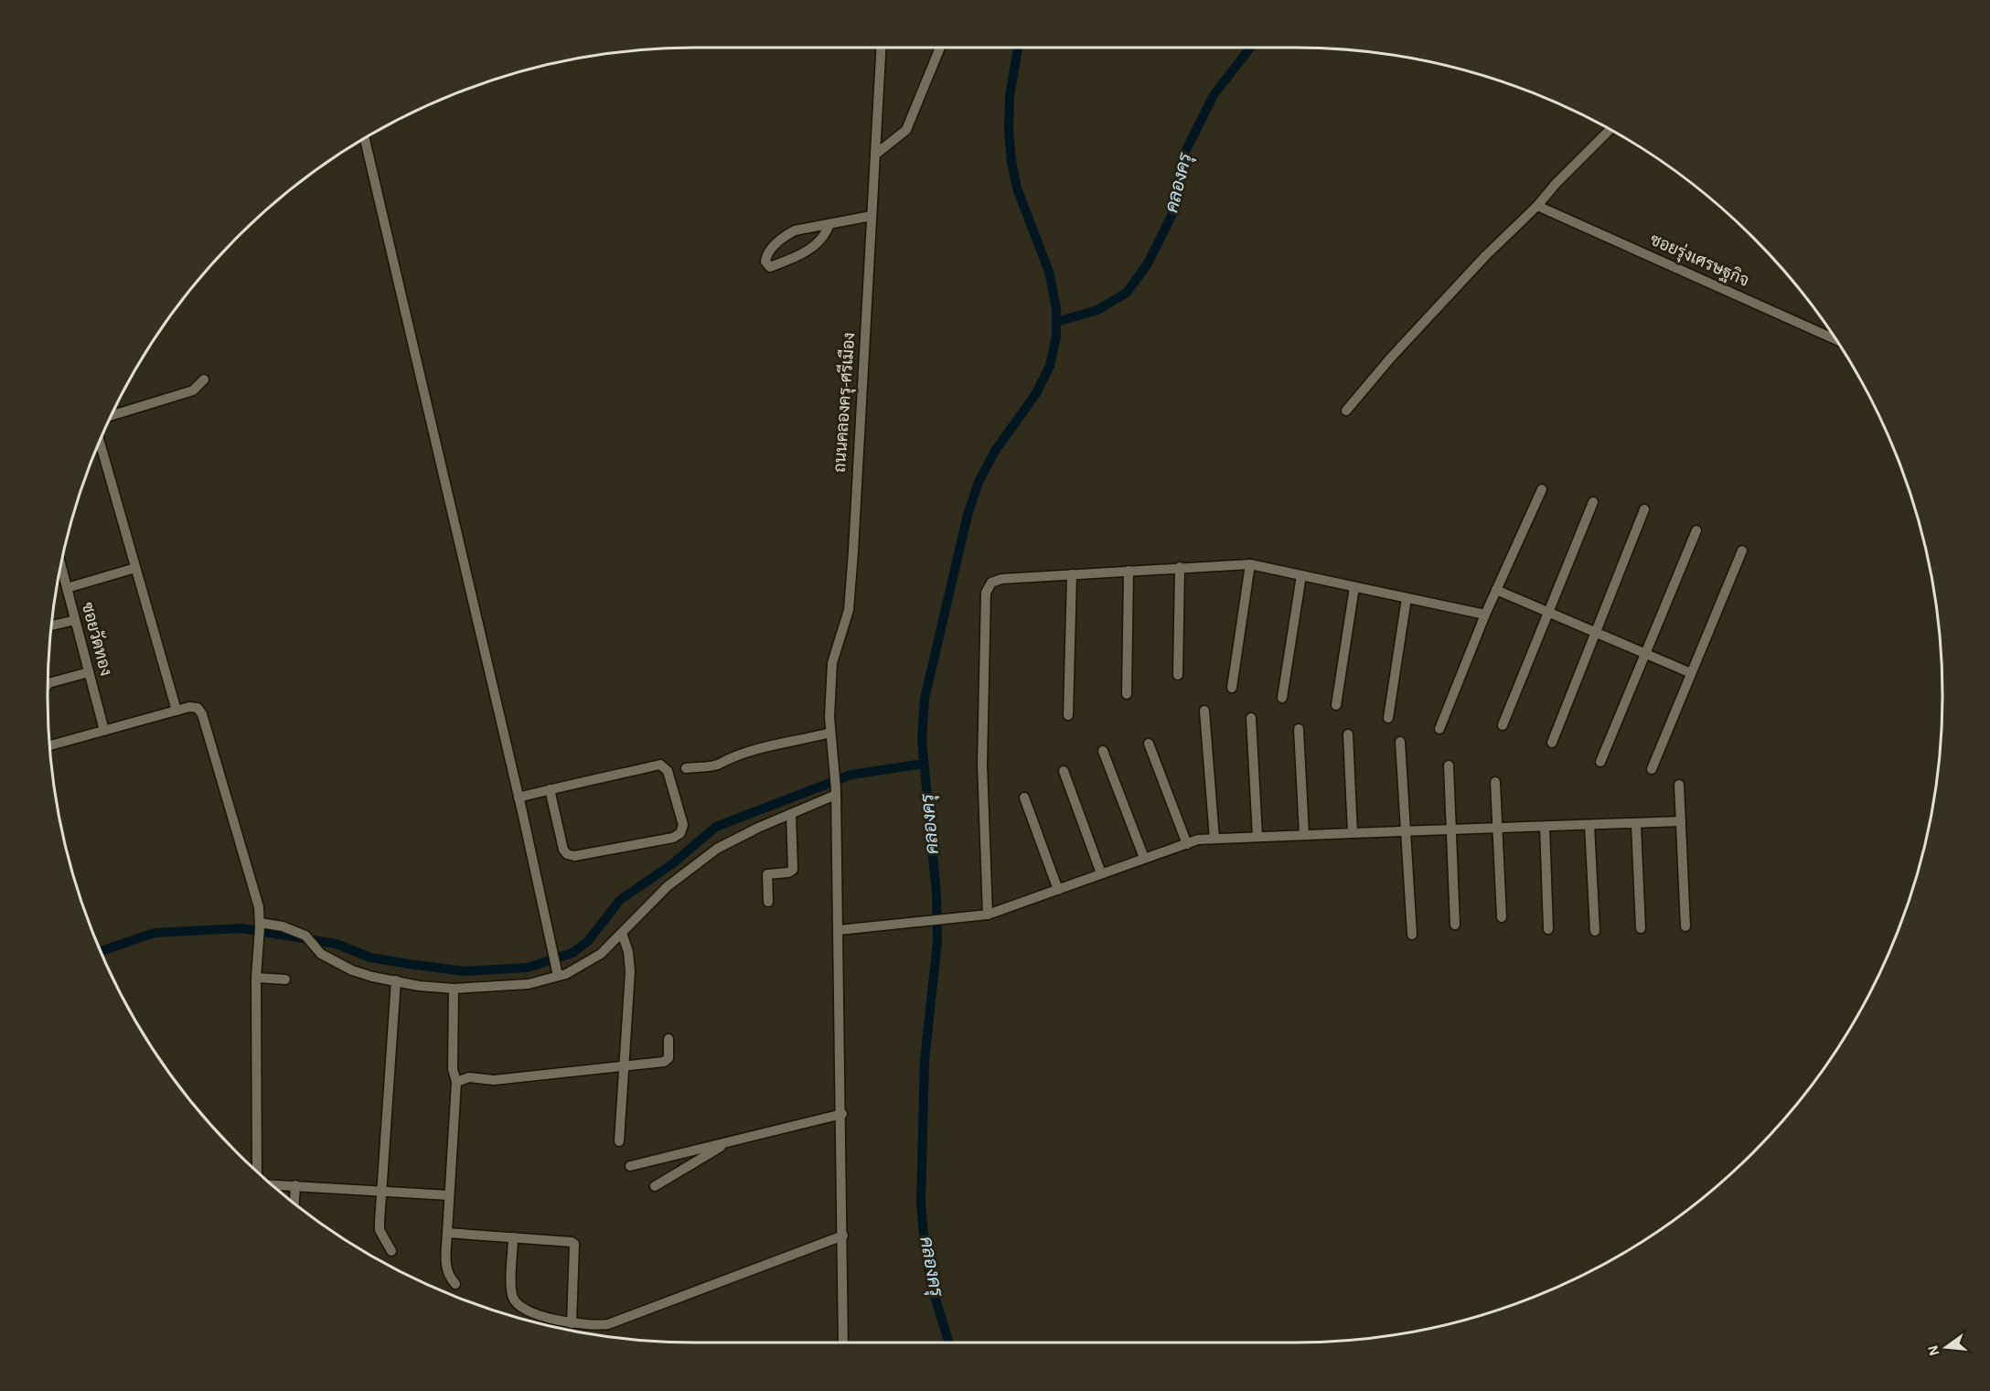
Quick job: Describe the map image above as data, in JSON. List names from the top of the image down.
{
  "streets": {
    "street": ["ซอยรุ่งเศรษฐกิจ", "ถนนคลองครุ-ศรีเมือง", "ซอยวัดทอง"]
  },
  "water": ["คลองครุ"],
  "north": "left"
}
